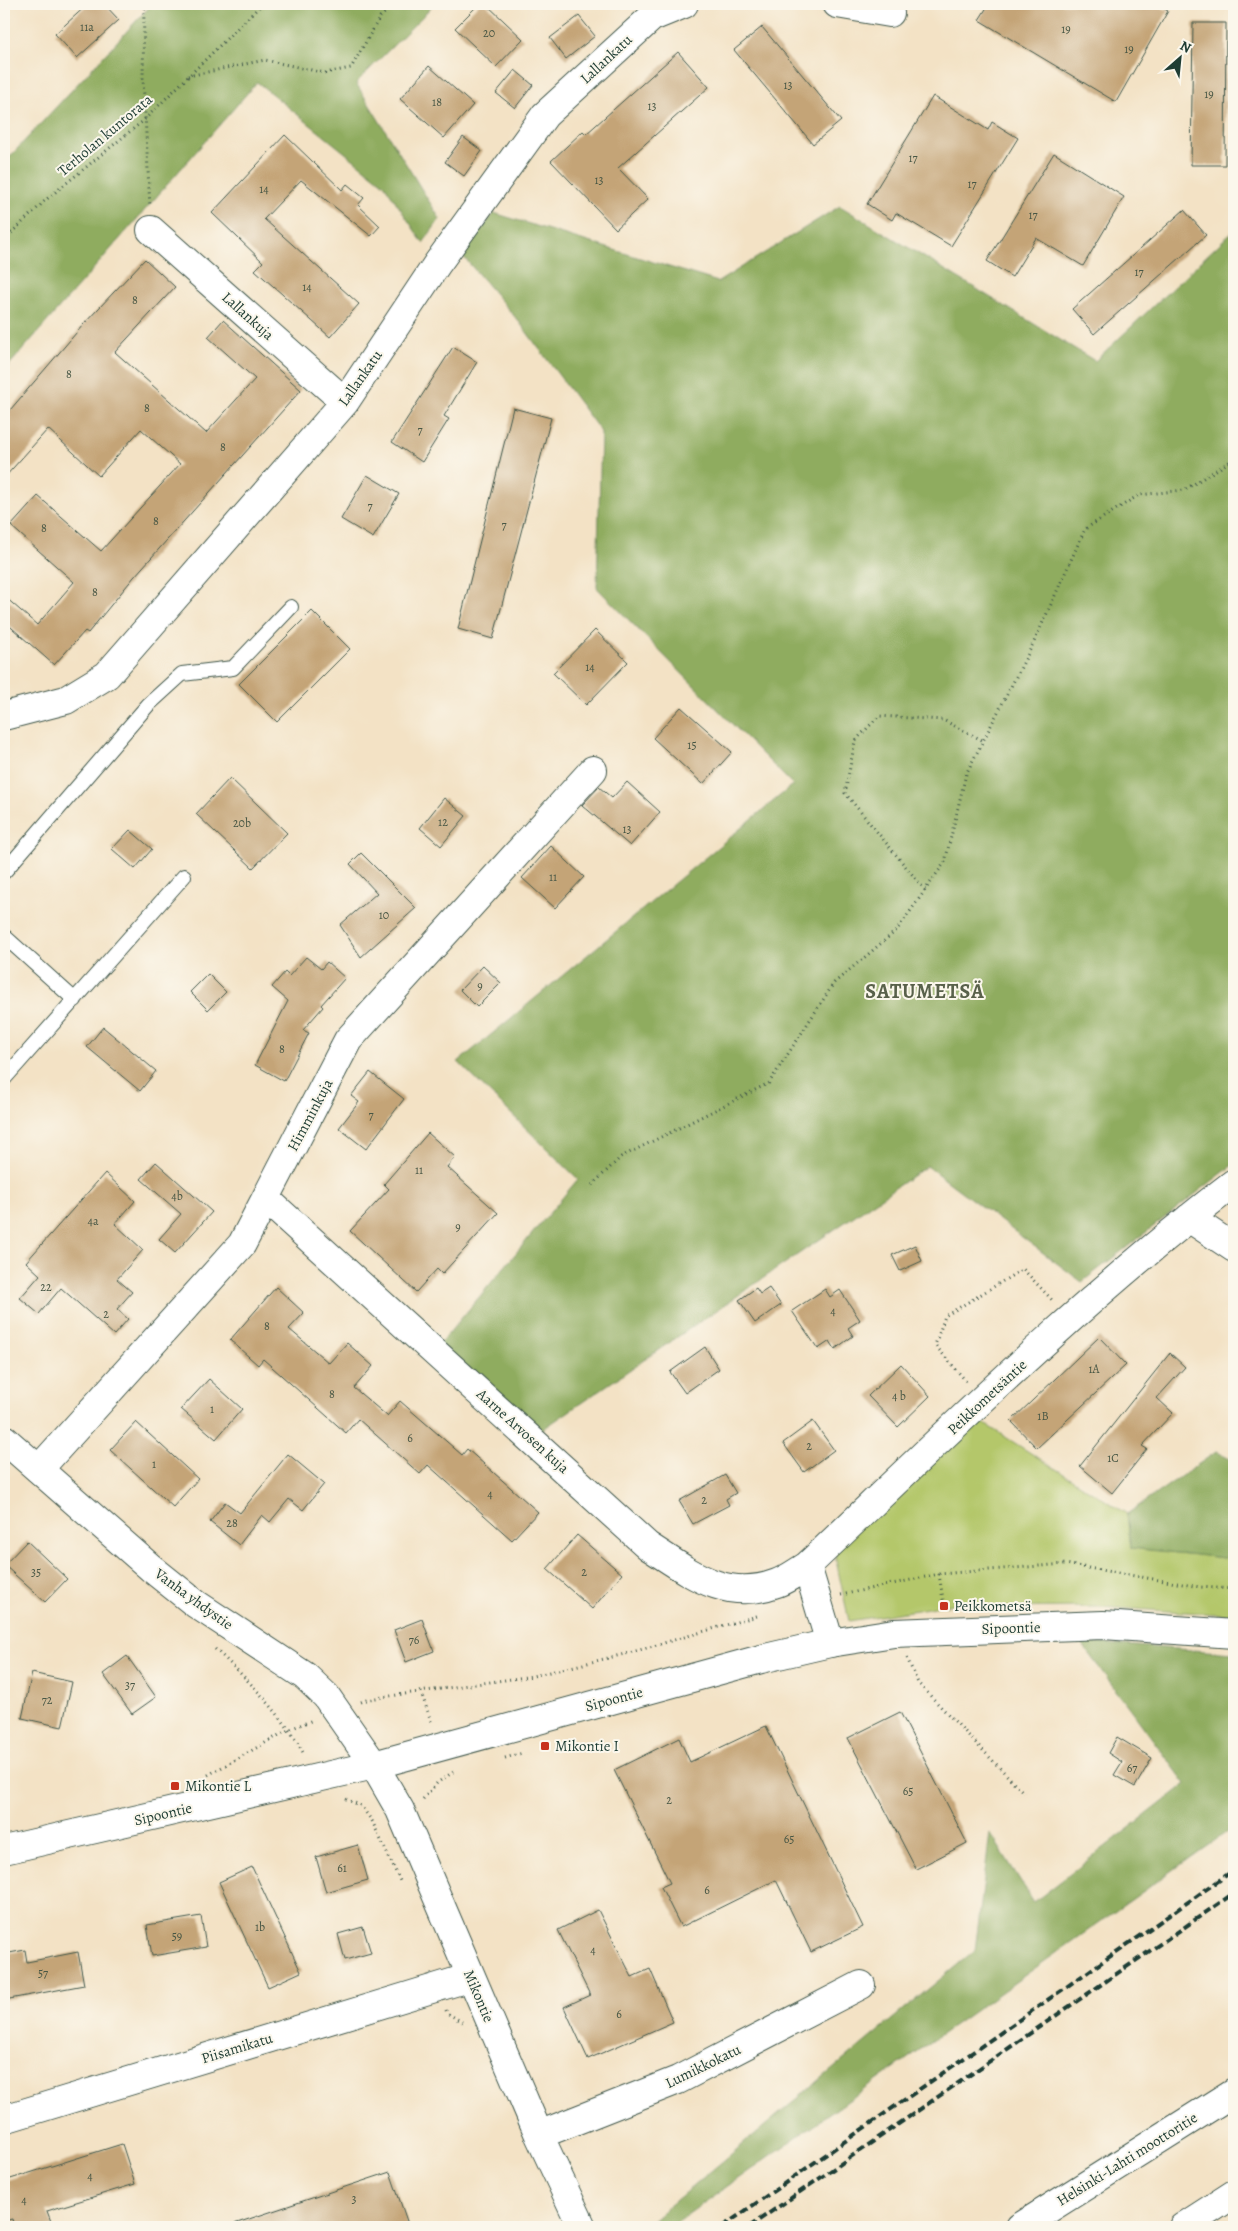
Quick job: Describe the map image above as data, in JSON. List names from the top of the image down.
{
  "streets": {
    "main road": [
      "Lallankatu",
      "Lallankuja",
      "Himminkuja",
      "Peikkometsäntie",
      "Aarne Arvosen kuja",
      "Vanha yhdystie",
      "Sipoontie",
      "Mikontie",
      "Piisamikatu",
      "Lumikkokatu",
      "Helsinki-Lahti moottoritie"
    ],
    "path": ["Terholan kuntorata"]
  },
  "crossings": [
    ["Lallankatu", "Lallankuja"],
    ["Himminkuja", "Aarne Arvosen kuja"],
    ["Himminkuja", "Vanha yhdystie"],
    ["Peikkometsäntie", "Aarne Arvosen kuja"],
    ["Vanha yhdystie", "Sipoontie"],
    ["Vanha yhdystie", "Mikontie"],
    ["Sipoontie", "Mikontie"],
    ["Mikontie", "Piisamikatu"],
    ["Mikontie", "Lumikkokatu"]
  ],
  "districts": ["SATUMETSÄ"],
  "places": {
    "transit": ["Peikkometsä", "Mikontie I", "Mikontie L"]
  },
  "house_numbers": [
    "11a",
    "19",
    "20",
    "19",
    "13",
    "19",
    "18",
    "13",
    "17",
    "13",
    "17",
    "14",
    "17",
    "17",
    "14",
    "8",
    "8",
    "8",
    "7",
    "8",
    "7",
    "8",
    "7",
    "8",
    "8",
    "14",
    "15",
    "12",
    "20b",
    "13",
    "11",
    "10",
    "9",
    "8",
    "7",
    "11",
    "4b",
    "4a",
    "9",
    "22",
    "4",
    "2",
    "8",
    "1A",
    "8",
    "4 b",
    "1",
    "1B",
    "6",
    "2",
    "1C",
    "1",
    "4",
    "2",
    "28",
    "35",
    "2",
    "76",
    "37",
    "72",
    "67",
    "65",
    "2",
    "65",
    "61",
    "6",
    "1b",
    "59",
    "4",
    "57",
    "6",
    "4",
    "3",
    "4"
  ],
  "north": "top right"
}
